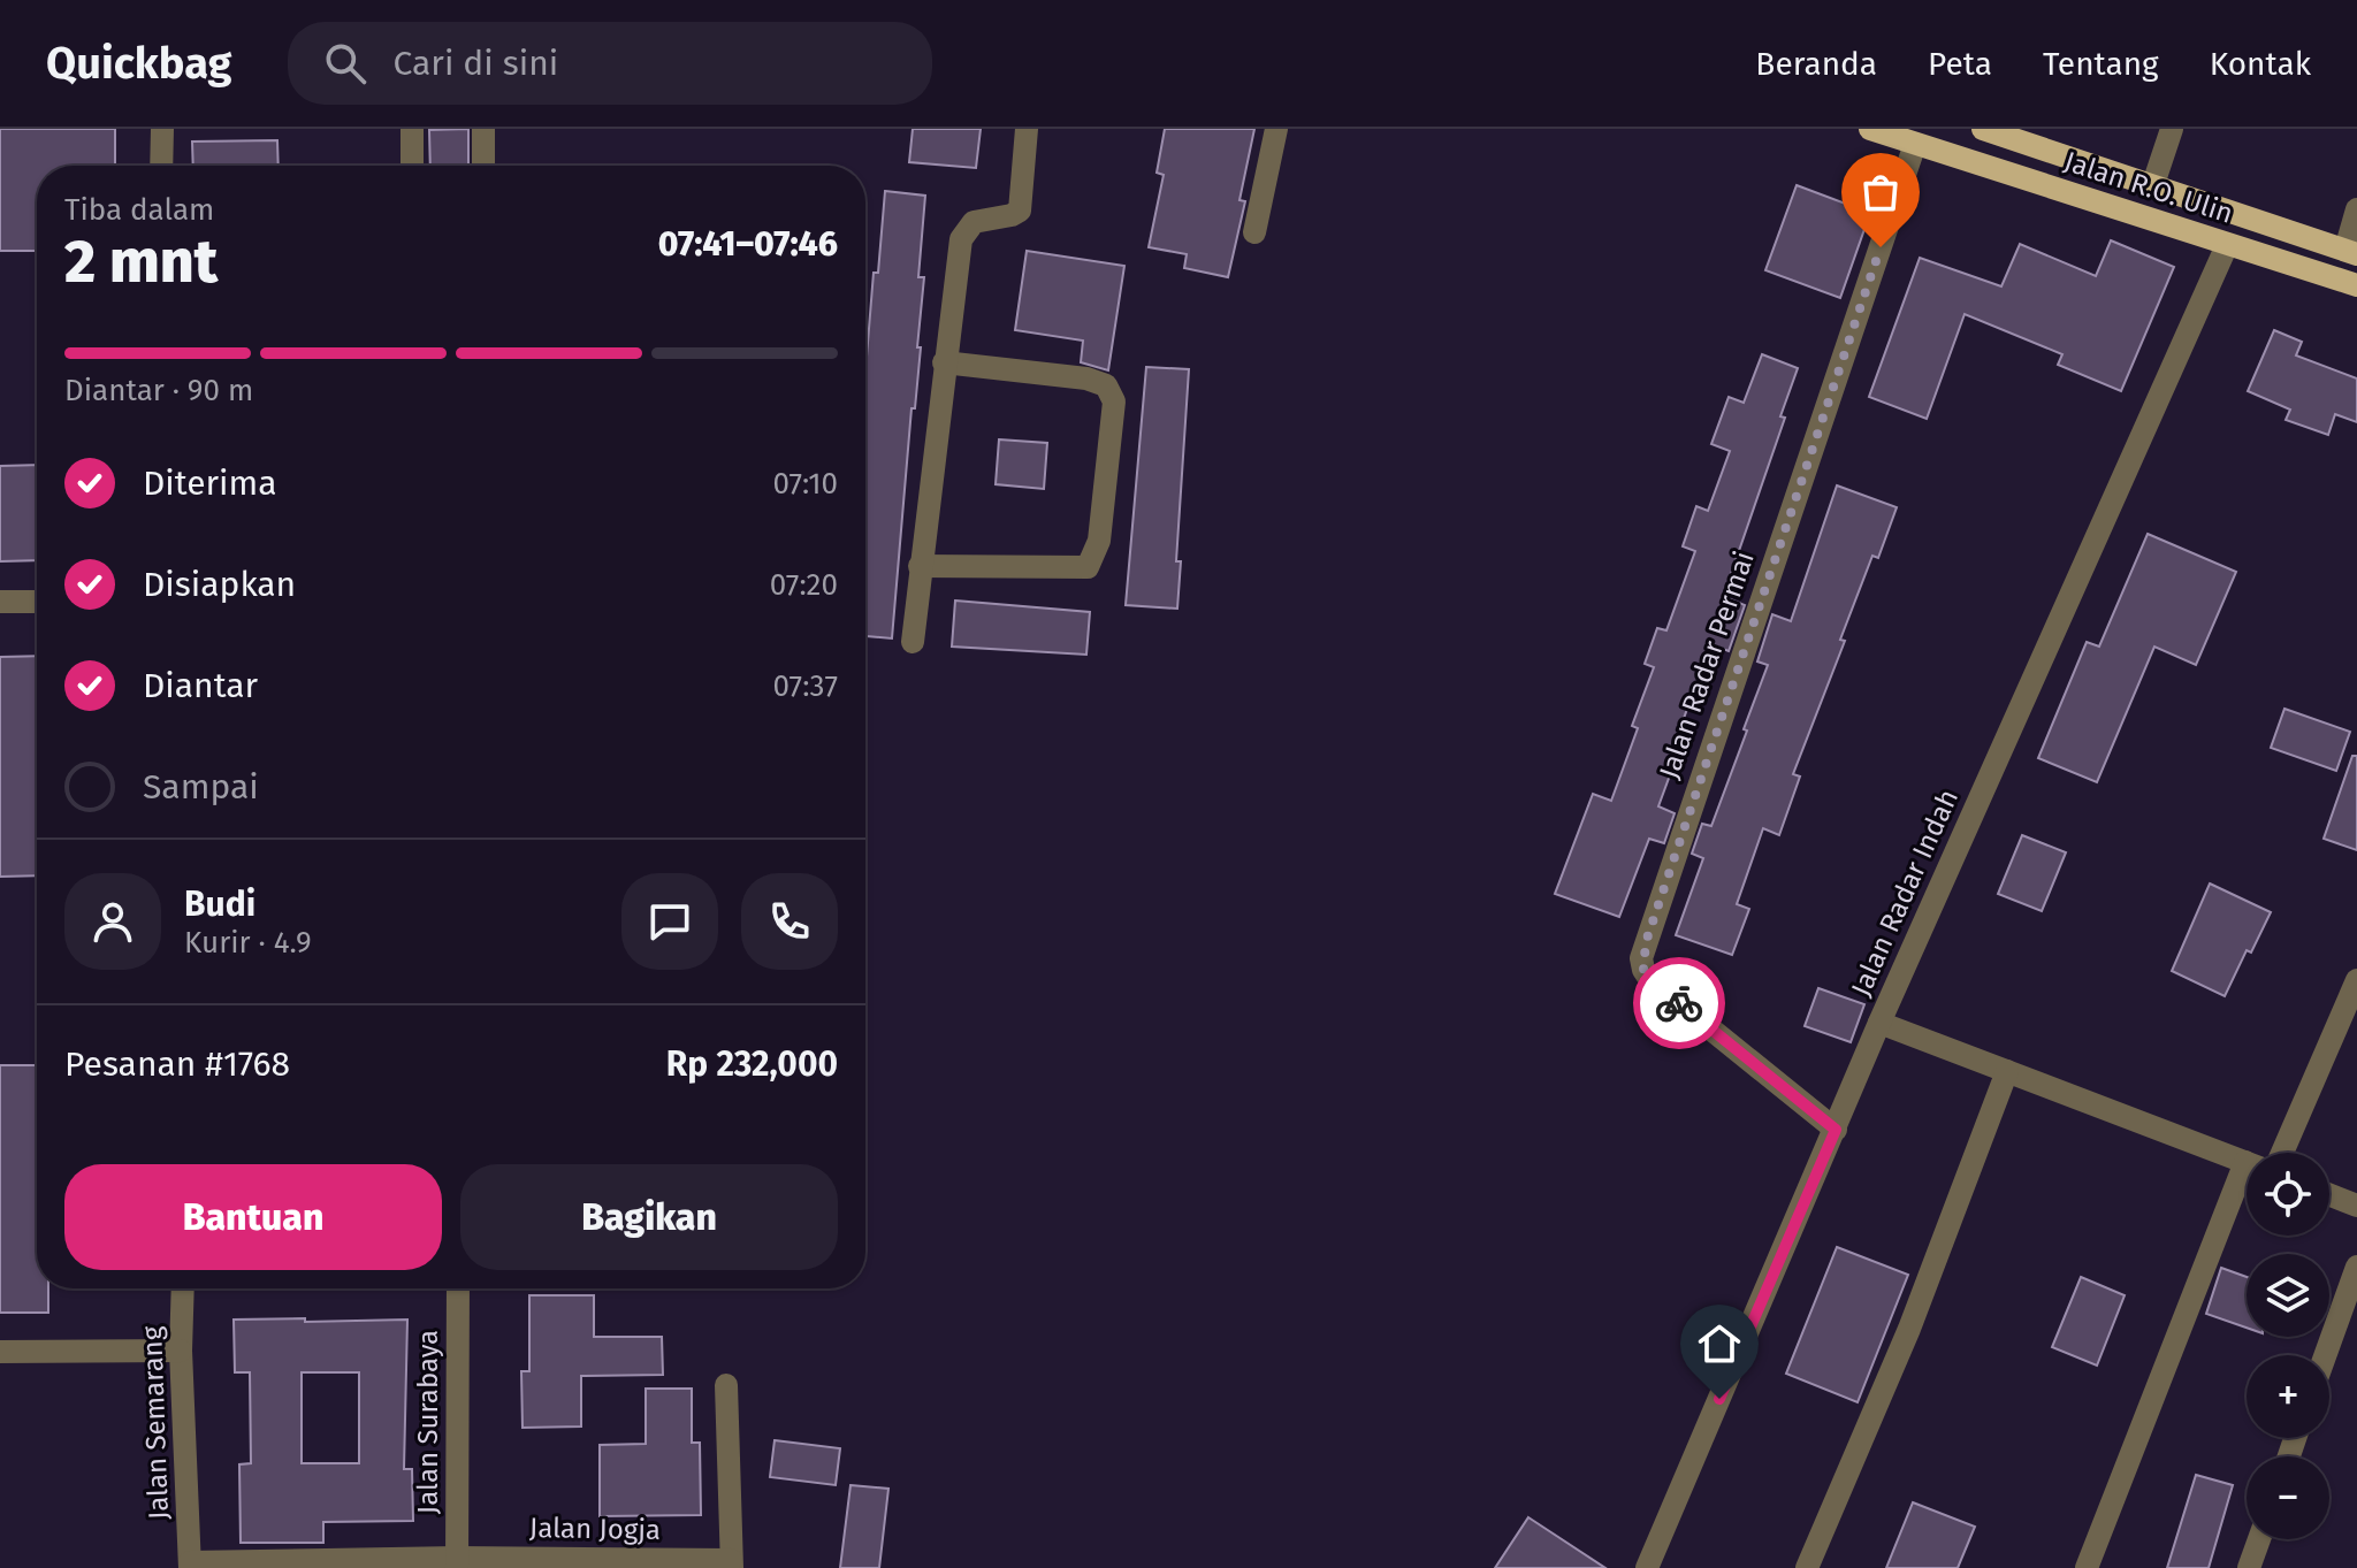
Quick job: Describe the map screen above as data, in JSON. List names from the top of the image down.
{
  "streets": {
    "main road": ["Jalan R.O. Ulin"],
    "street": [
      "Jalan Radar Permai",
      "Jalan Radar Indah",
      "Jalan Surabaya",
      "Jalan Semarang",
      "Jalan Jogja"
    ]
  },
  "crossings": [
    ["Jalan R.O. Ulin", "Jalan Radar Permai"],
    ["Jalan R.O. Ulin", "Jalan Radar Indah"],
    ["Jalan Radar Permai", "Jalan Radar Indah"],
    ["Jalan Surabaya", "Jalan Jogja"],
    ["Jalan Semarang", "Jalan Jogja"]
  ],
  "page": {
    "header": "Quickbag",
    "search": "Cari di sini",
    "nav": [
      "Beranda",
      "Peta",
      "Tentang",
      "Kontak"
    ],
    "heading": ["2 mnt", "Tiba dalam", "07:41–07:46"],
    "panel": [
      "Budi",
      "Kurir · 4.9",
      "Pesanan #1768",
      "Rp 232,000"
    ],
    "bar": "Diantar · 90 m",
    "list": [
      ["Diterima", "07:10"],
      ["Disiapkan", "07:20"],
      ["Diantar", "07:37"],
      "Sampai"
    ],
    "buttons": ["Bantuan", "Bagikan"],
    "map_buttons": ["+", "−"]
  }
}
